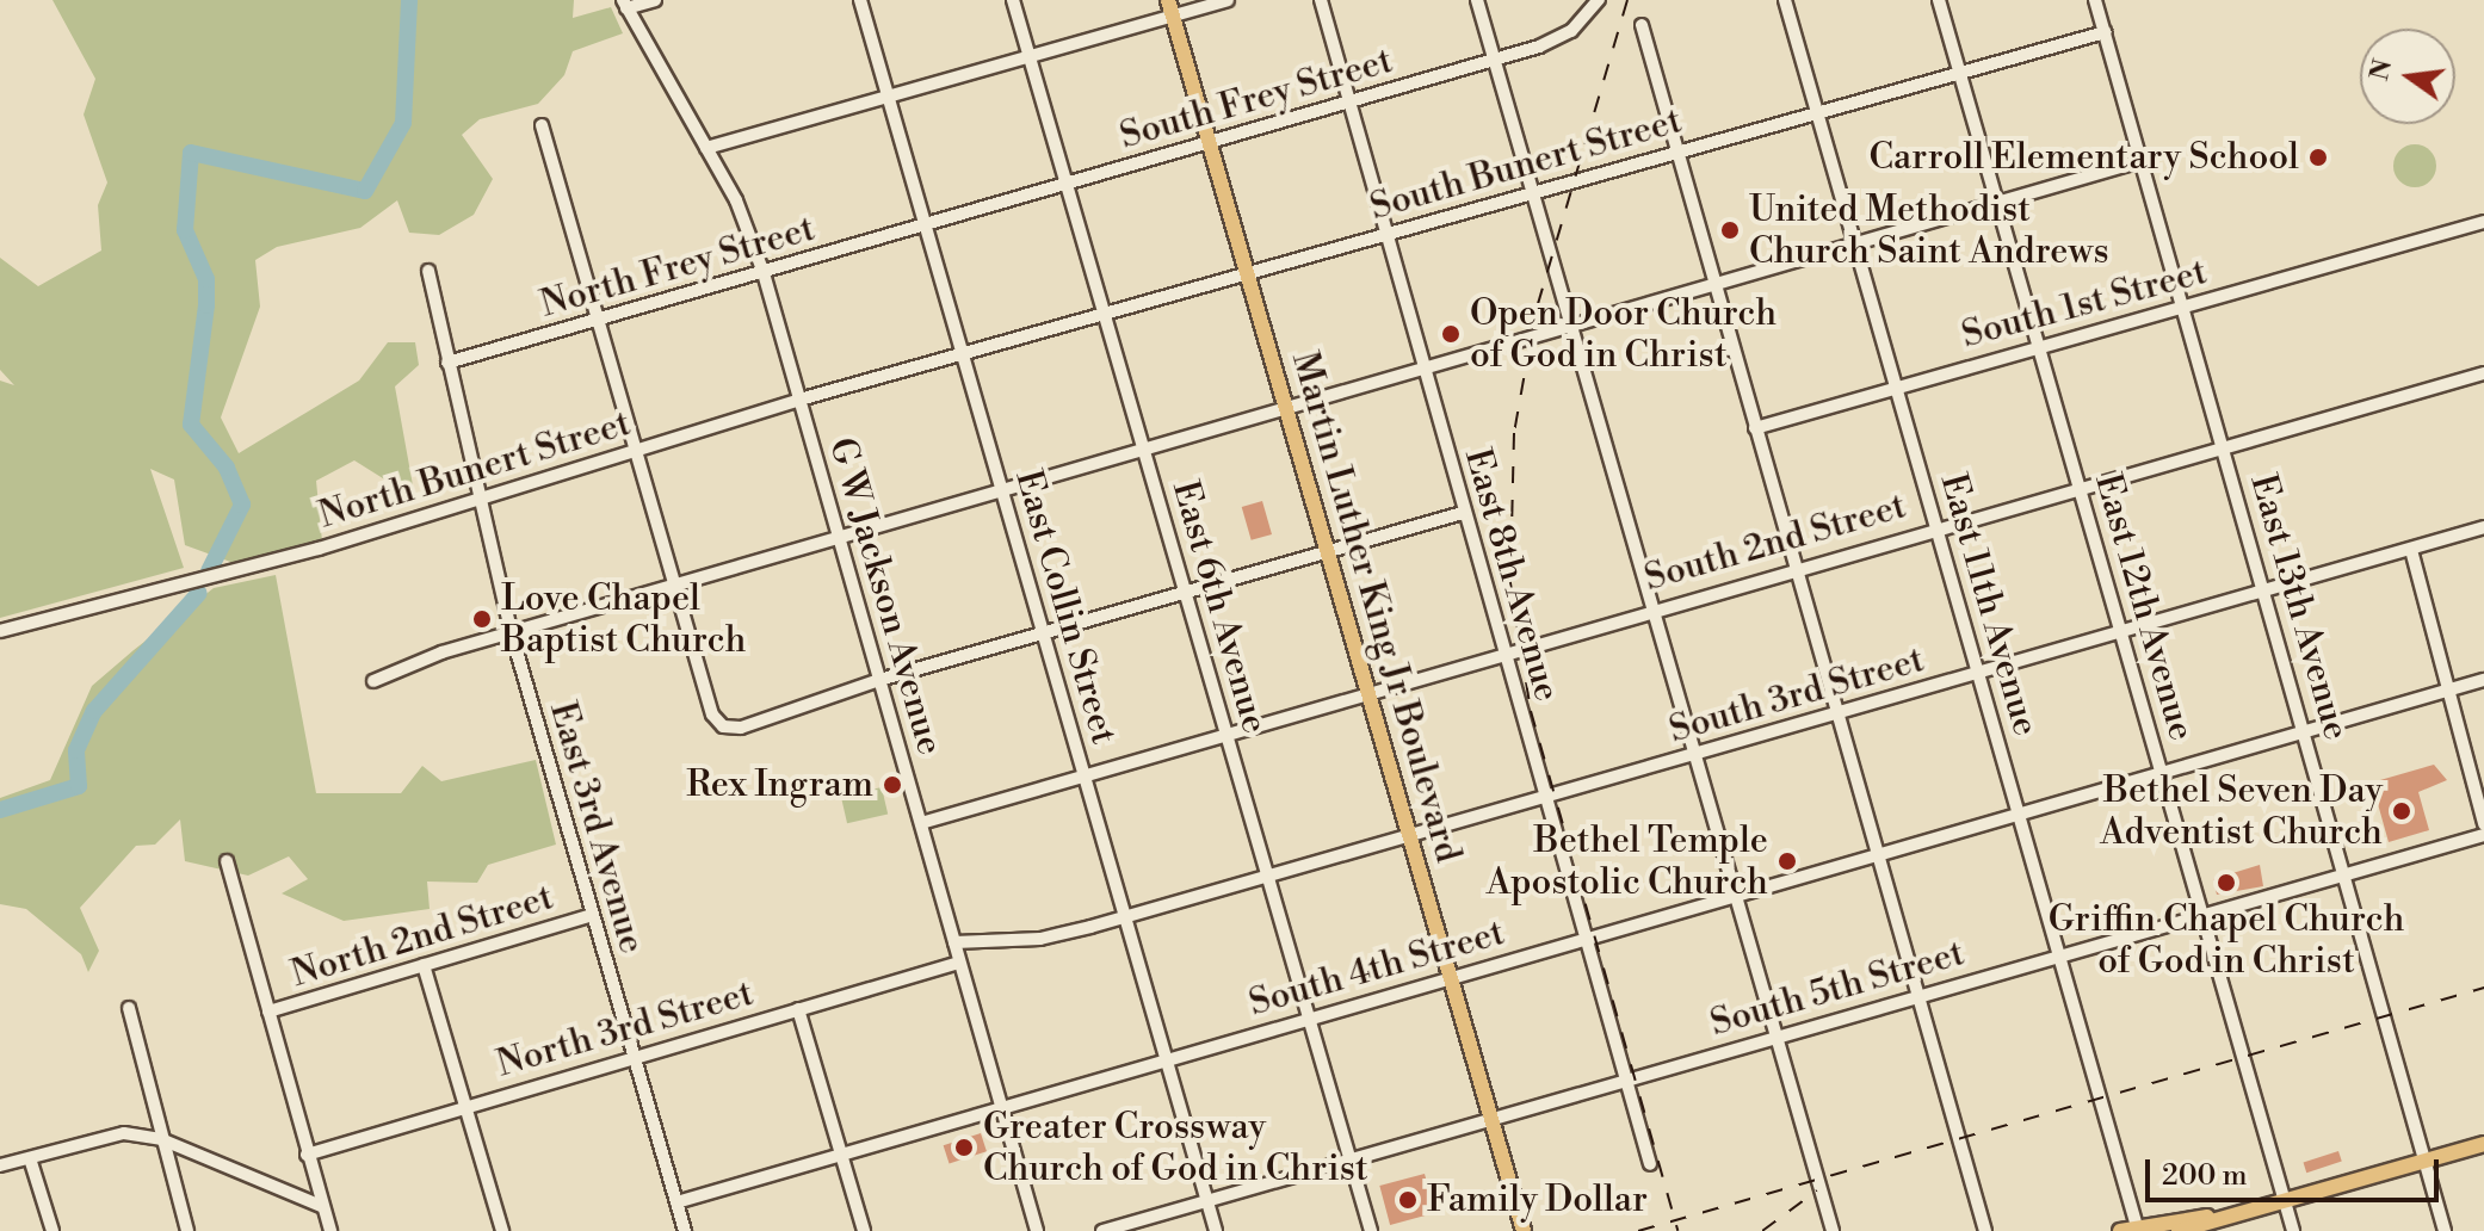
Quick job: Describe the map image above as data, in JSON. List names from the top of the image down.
{
  "streets": {
    "main road": ["Martin Luther King Jr Boulevard"],
    "street": [
      "South Frey Street",
      "South Bunert Street",
      "North Frey Street",
      "South 1st Street",
      "North Bunert Street",
      "South 2nd Street",
      "East 8th Avenue",
      "G W Jackson Avenue",
      "East 11th Avenue",
      "East Collin Street",
      "East 6th Avenue",
      "East 12th Avenue",
      "East 13th Avenue",
      "South 3rd Street",
      "East 3rd Avenue",
      "North 2nd Street",
      "South 4th Street",
      "South 5th Street",
      "North 3rd Street"
    ]
  },
  "crossings": [
    ["South Frey Street", "North Frey Street"],
    ["South Frey Street", "East 8th Avenue"],
    ["South Frey Street", "East Collin Street"],
    ["South Frey Street", "East 6th Avenue"],
    ["South Frey Street", "Martin Luther King Jr Boulevard"],
    ["South Bunert Street", "North Bunert Street"],
    ["South Bunert Street", "East 8th Avenue"],
    ["South Bunert Street", "East 11th Avenue"],
    ["South Bunert Street", "East Collin Street"],
    ["South Bunert Street", "East 6th Avenue"],
    ["South Bunert Street", "Martin Luther King Jr Boulevard"],
    ["South Bunert Street", "East 12th Avenue"],
    ["South Bunert Street", "East 13th Avenue"],
    ["North Frey Street", "G W Jackson Avenue"],
    ["North Frey Street", "East Collin Street"],
    ["North Frey Street", "East 3rd Avenue"],
    ["South 1st Street", "East 11th Avenue"],
    ["South 1st Street", "East 12th Avenue"],
    ["South 1st Street", "East 13th Avenue"],
    ["North Bunert Street", "G W Jackson Avenue"],
    ["North Bunert Street", "East Collin Street"],
    ["North Bunert Street", "East 3rd Avenue"],
    ["South 2nd Street", "East 8th Avenue"],
    ["South 2nd Street", "East 11th Avenue"],
    ["South 2nd Street", "East Collin Street"],
    ["South 2nd Street", "East 6th Avenue"],
    ["South 2nd Street", "Martin Luther King Jr Boulevard"],
    ["South 2nd Street", "East 12th Avenue"],
    ["South 2nd Street", "East 13th Avenue"],
    ["East 8th Avenue", "South 3rd Street"],
    ["East 8th Avenue", "South 4th Street"],
    ["East 8th Avenue", "South 5th Street"],
    ["G W Jackson Avenue", "South 4th Street"],
    ["G W Jackson Avenue", "North 3rd Street"],
    ["East 11th Avenue", "South 3rd Street"],
    ["East 11th Avenue", "South 4th Street"],
    ["East 11th Avenue", "South 5th Street"],
    ["East Collin Street", "South 3rd Street"],
    ["East Collin Street", "South 4th Street"],
    ["East Collin Street", "South 5th Street"],
    ["East 6th Avenue", "South 3rd Street"],
    ["East 6th Avenue", "South 4th Street"],
    ["East 6th Avenue", "South 5th Street"],
    ["Martin Luther King Jr Boulevard", "South 3rd Street"],
    ["Martin Luther King Jr Boulevard", "South 4th Street"],
    ["Martin Luther King Jr Boulevard", "South 5th Street"],
    ["East 12th Avenue", "South 3rd Street"],
    ["East 12th Avenue", "South 4th Street"],
    ["East 12th Avenue", "South 5th Street"],
    ["East 13th Avenue", "South 3rd Street"],
    ["East 13th Avenue", "South 4th Street"],
    ["East 13th Avenue", "South 5th Street"],
    ["East 3rd Avenue", "North 2nd Street"],
    ["East 3rd Avenue", "South 4th Street"],
    ["East 3rd Avenue", "North 3rd Street"]
  ],
  "places": [
    "Carroll Elementary School",
    "United Methodist Church Saint Andrews",
    "Open Door Church of God in Christ",
    "Love Chapel Baptist Church",
    "Rex Ingram",
    "Bethel Seven Day Adventist Church",
    "Bethel Temple Apostolic Church",
    "Griffin Chapel Church of God in Christ",
    "Greater Crossway Church of God in Christ",
    "Family Dollar"
  ],
  "scale_bar": "200 m",
  "north": "left"
}
